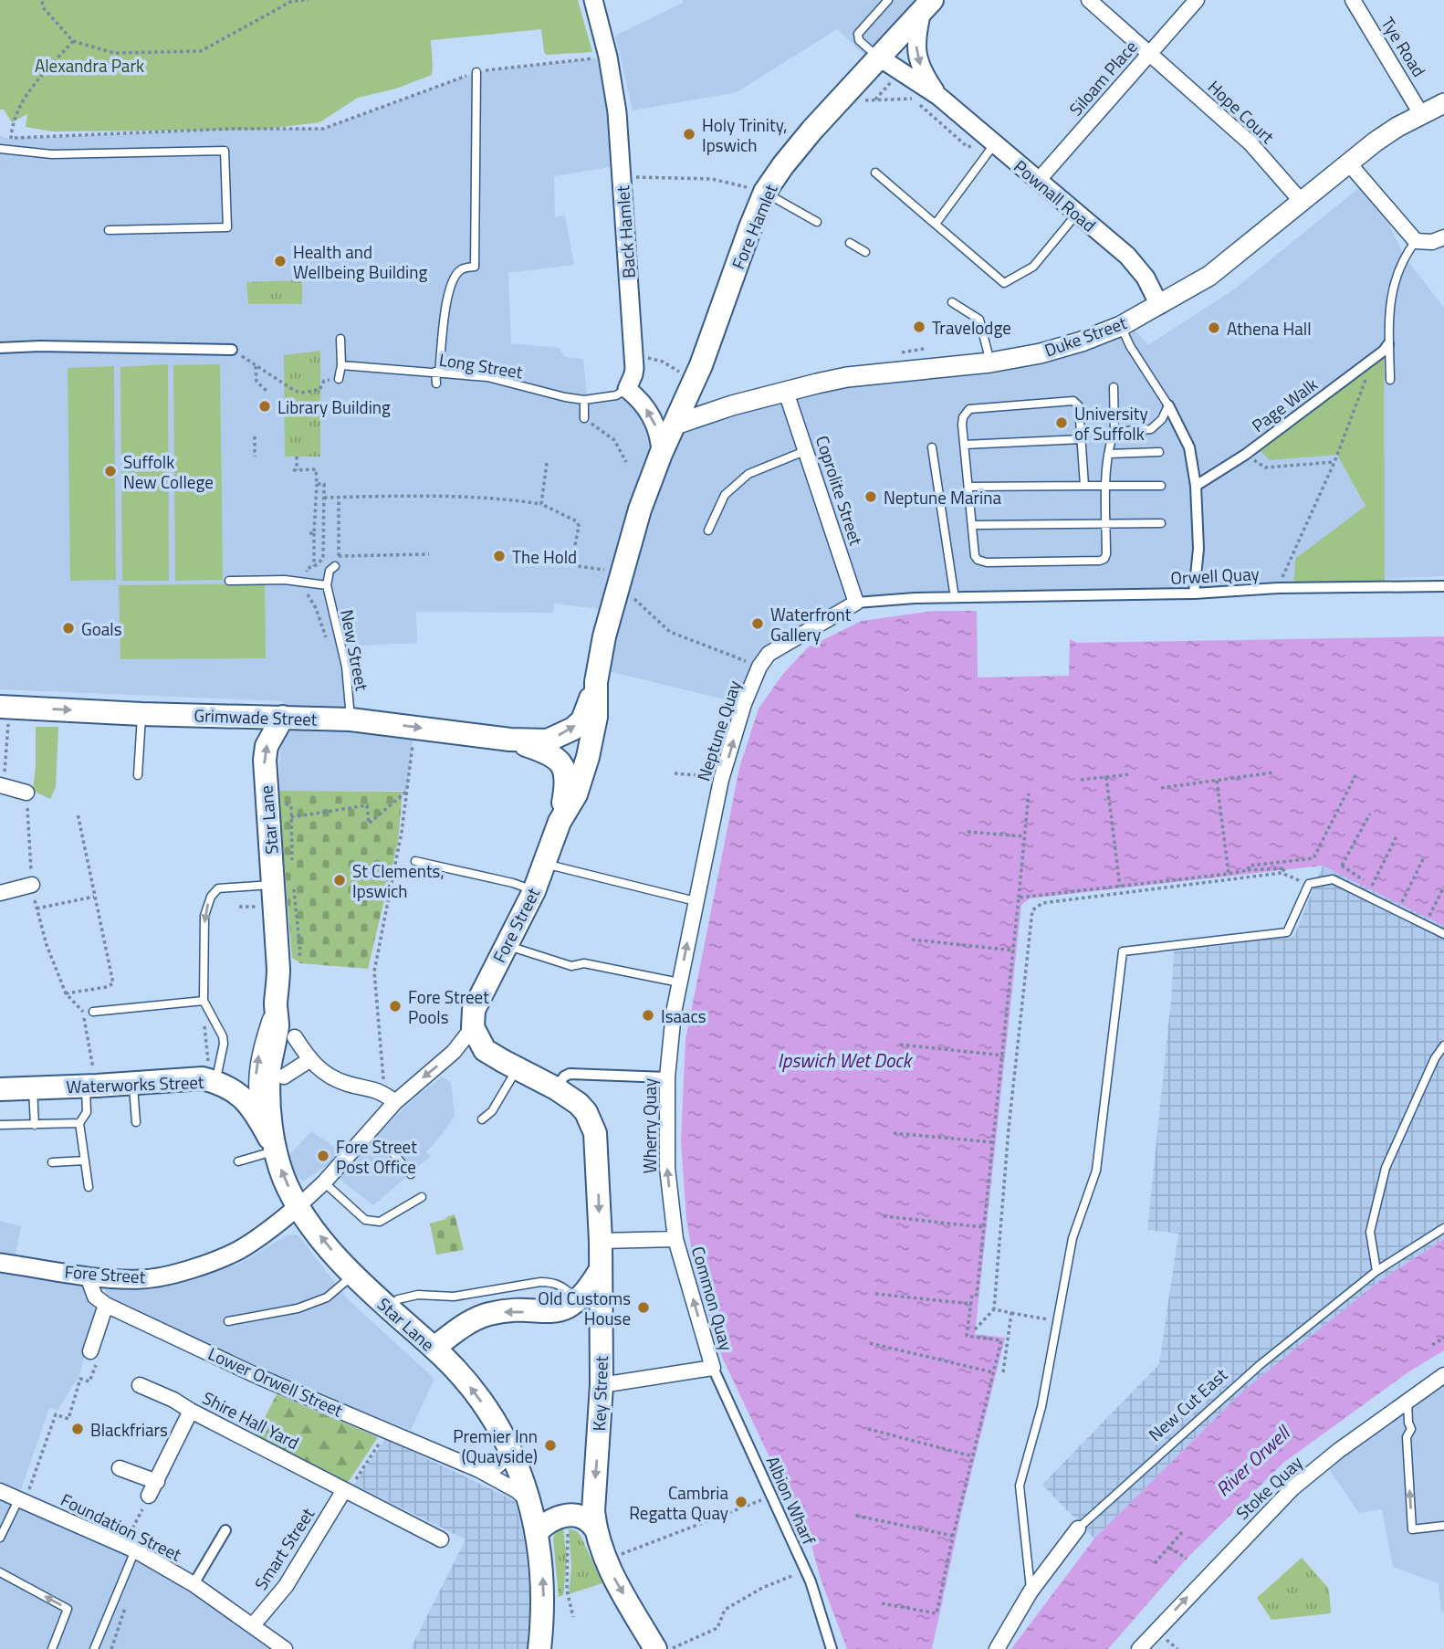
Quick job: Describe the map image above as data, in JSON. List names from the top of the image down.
{
  "streets": {
    "main road": [
      "Fore Hamlet",
      "Duke Street",
      "Grimwade Street",
      "Star Lane",
      "Fore Street",
      "Waterworks Street",
      "Key Street"
    ],
    "street": [
      "Tye Road",
      "Siloam Place",
      "Hope Court",
      "Pownall Road",
      "Back Hamlet",
      "Page Walk",
      "Coprolite Street",
      "Orwell Quay",
      "Neptune Quay",
      "Wherry Quay",
      "Common Quay",
      "Lower Orwell Street",
      "New Cut East",
      "Shire Hall Yard",
      "Stoke Quay",
      "Albion Wharf",
      "Foundation Street",
      "Smart Street"
    ],
    "lane": ["Long Street", "New Street"]
  },
  "crossings": [
    ["Tye Road", "Duke Street"],
    ["Siloam Place", "Hope Court"],
    ["Siloam Place", "Pownall Road"],
    ["Hope Court", "Duke Street"],
    ["Pownall Road", "Fore Hamlet"],
    ["Pownall Road", "Duke Street"],
    ["Fore Hamlet", "Duke Street"],
    ["Fore Hamlet", "Fore Street"],
    ["Back Hamlet", "Long Street"],
    ["Duke Street", "Coprolite Street"],
    ["Duke Street", "Fore Street"],
    ["Coprolite Street", "Neptune Quay"],
    ["Orwell Quay", "Neptune Quay"],
    ["New Street", "Grimwade Street"],
    ["Grimwade Street", "Star Lane"],
    ["Grimwade Street", "Fore Street"],
    ["Neptune Quay", "Wherry Quay"],
    ["Star Lane", "Fore Street"],
    ["Star Lane", "Waterworks Street"],
    ["Star Lane", "Lower Orwell Street"],
    ["Wherry Quay", "Common Quay"],
    ["Common Quay", "Albion Wharf"],
    ["Shire Hall Yard", "Smart Street"],
    ["Foundation Street", "Smart Street"]
  ],
  "one_way": [
    "Grimwade Street",
    "Star Lane",
    "Wherry Quay",
    "Common Quay",
    "Key Street",
    "Stoke Quay"
  ],
  "water": ["Ipswich Wet Dock", "River Orwell"],
  "parks": ["Alexandra Park"],
  "places": [
    "Holy Trinity, Ipswich",
    "Health and Wellbeing Building",
    "Travelodge",
    "Athena Hall",
    "Library Building",
    "University of Suffolk",
    "Suffolk New College",
    "Neptune Marina",
    "The Hold",
    "Waterfront Gallery",
    "Goals",
    "St Clements, Ipswich",
    "Fore Street Pools",
    "Isaacs",
    "Fore Street Post Office",
    "Old Customs House",
    "Blackfriars",
    "Premier Inn (Quayside)",
    "Cambria Regatta Quay"
  ]
}
